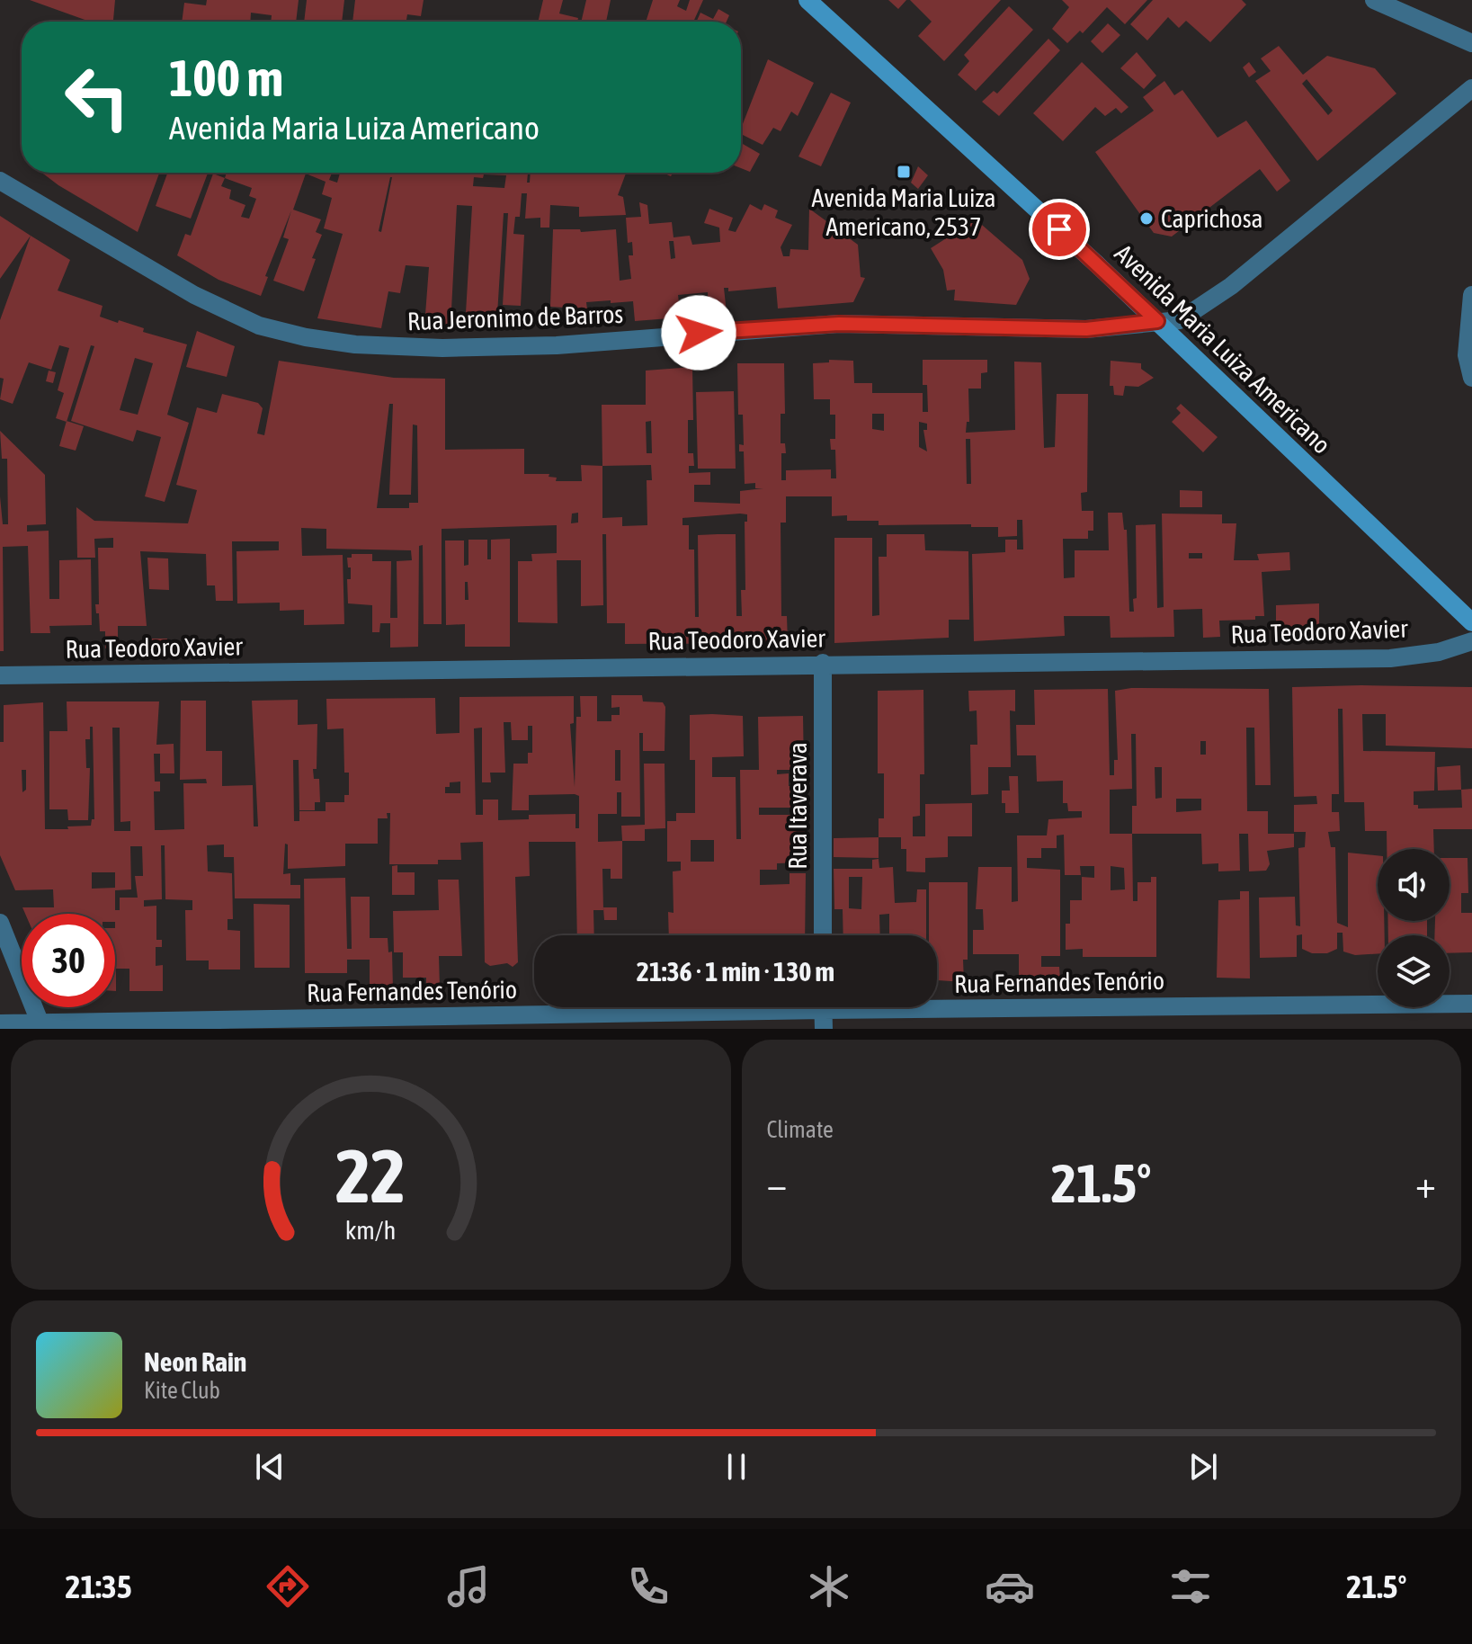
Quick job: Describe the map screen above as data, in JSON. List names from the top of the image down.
{
  "streets": {
    "main road": ["Avenida Maria Luiza Americano"],
    "street": [
      "Rua Jeronimo de Barros",
      "Rua Teodoro Xavier",
      "Rua Itaverava",
      "Rua Fernandes Tenório"
    ]
  },
  "crossings": [
    ["Rua Jeronimo de Barros", "Avenida Maria Luiza Americano"],
    ["Rua Teodoro Xavier", "Rua Itaverava"]
  ],
  "places": {
    "transit": ["Avenida Maria Luiza Americano, 2537"],
    "other": ["Caprichosa"]
  },
  "page": {
    "turn": ["100 m", "Avenida Maria Luiza Americano"],
    "limit": "30",
    "trip": "21:36 · 1 min · 130 m",
    "tile": "Climate",
    "heat": ["−", "21.5°", "+"],
    "song": ["Neon Rain", "Kite Club"],
    "tabs": ["21:35", "21.5°"],
    "gauge": ["22", "km/h"]
  }
}
